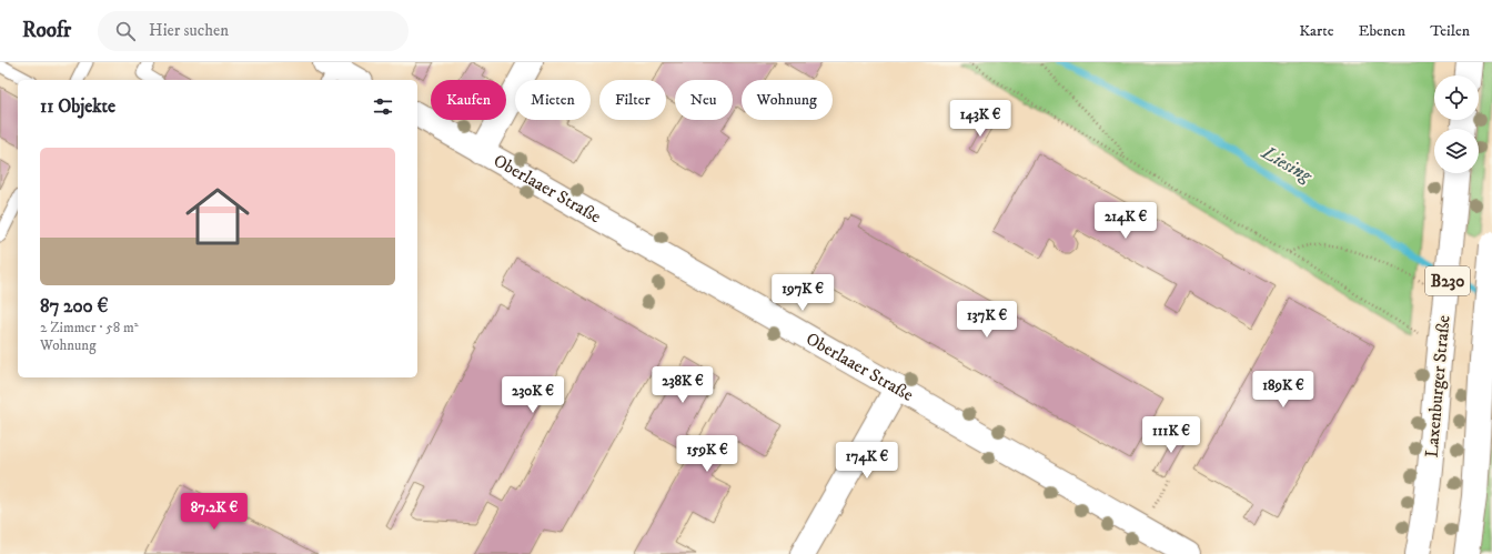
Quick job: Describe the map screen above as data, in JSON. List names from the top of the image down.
{
  "streets": {
    "main road": ["Oberlaaer Straße", "B230", "Laxenburger Straße"]
  },
  "water": ["Liesing"],
  "page": {
    "header": "Roofr",
    "search": "Hier suchen",
    "nav": ["Karte", "Ebenen", "Teilen"],
    "chip": [
      "Kaufen",
      "Mieten",
      "Filter",
      "Neu",
      "Wohnung"
    ],
    "heading": "11 Objekte",
    "price": [
      "143K €",
      "214K €",
      "197K €",
      "137K €",
      "238K €",
      "189K €",
      "230K €",
      "111K €",
      "159K €",
      "174K €",
      "87.2K €"
    ],
    "list": [
      {
        "name": "87 200 €",
        "note": "2 Zimmer · 58 m² · Wohnung"
      }
    ]
  }
}
